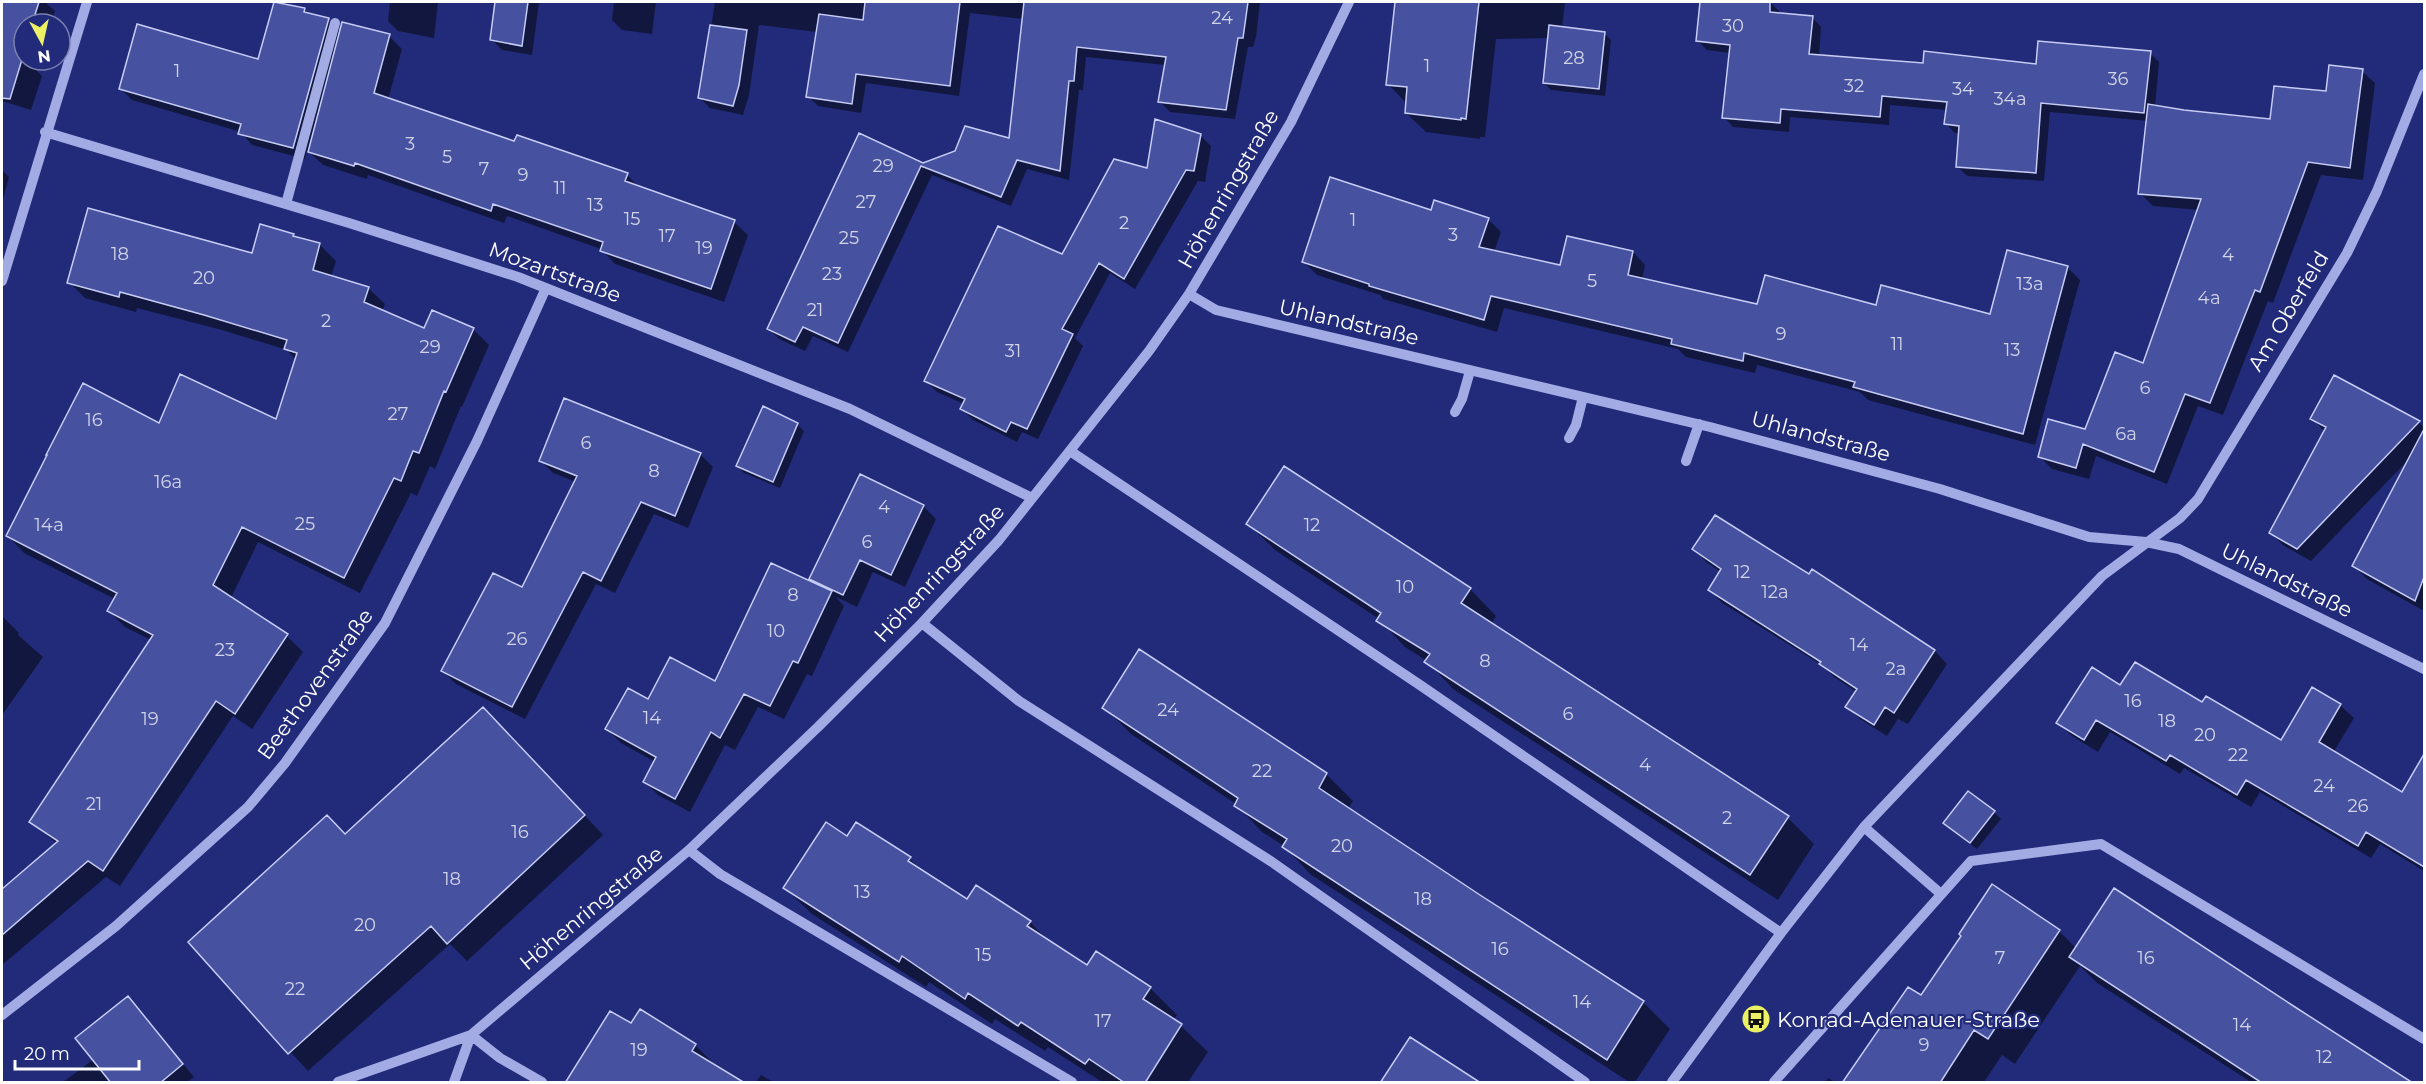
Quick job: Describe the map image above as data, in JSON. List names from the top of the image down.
{
  "streets": {
    "street": [
      "Höhenringstraße",
      "Mozartstraße",
      "Am Oberfeld",
      "Uhlandstraße",
      "Beethovenstraße"
    ]
  },
  "crossings": [
    ["Höhenringstraße", "Mozartstraße"],
    ["Höhenringstraße", "Uhlandstraße"],
    ["Mozartstraße", "Beethovenstraße"],
    ["Am Oberfeld", "Uhlandstraße"]
  ],
  "places": {
    "bus stop": ["Konrad-Adenauer-Straße"]
  },
  "house_numbers": [
    "24",
    "30",
    "28",
    "1",
    "1",
    "36",
    "32",
    "34",
    "34a",
    "3",
    "5",
    "29",
    "7",
    "9",
    "11",
    "27",
    "13",
    "15",
    "1",
    "2",
    "3",
    "17",
    "25",
    "19",
    "18",
    "4",
    "23",
    "20",
    "5",
    "13a",
    "4a",
    "21",
    "2",
    "9",
    "11",
    "29",
    "13",
    "31",
    "6",
    "27",
    "16",
    "6a",
    "6",
    "8",
    "16a",
    "4",
    "25",
    "14a",
    "12",
    "6",
    "12",
    "10",
    "12a",
    "8",
    "10",
    "26",
    "14",
    "23",
    "8",
    "2a",
    "16",
    "24",
    "6",
    "14",
    "19",
    "18",
    "20",
    "22",
    "4",
    "22",
    "24",
    "21",
    "26",
    "2",
    "16",
    "20",
    "18",
    "13",
    "18",
    "20",
    "16",
    "15",
    "7",
    "16",
    "22",
    "14",
    "17",
    "14",
    "9",
    "19",
    "12"
  ],
  "scale_bar": "20 m",
  "north": "bottom"
}
